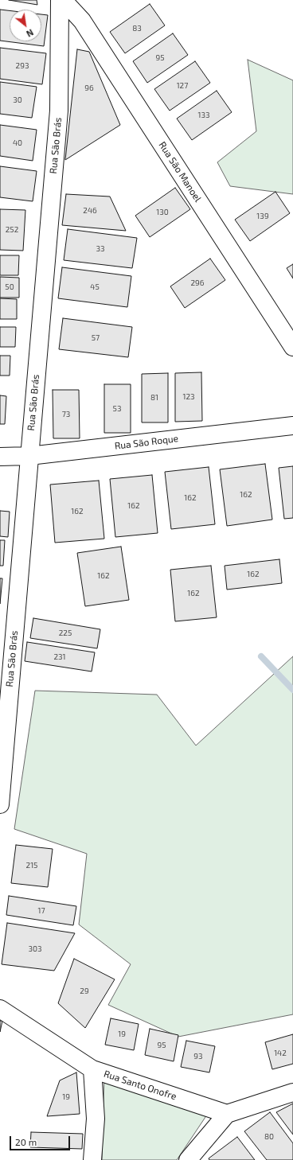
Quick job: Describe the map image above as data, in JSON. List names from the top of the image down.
{
  "streets": {
    "street": [
      "Rua São Brás",
      "Rua São Manoel",
      "Rua São Roque",
      "Rua Santo Onofre"
    ]
  },
  "crossings": [
    ["Rua São Brás", "Rua São Roque"]
  ],
  "house_numbers": [
    "83",
    "95",
    "293",
    "127",
    "96",
    "30",
    "133",
    "40",
    "246",
    "130",
    "139",
    "252",
    "33",
    "296",
    "50",
    "45",
    "57",
    "123",
    "81",
    "53",
    "73",
    "162",
    "162",
    "162",
    "162",
    "162",
    "162",
    "162",
    "225",
    "231",
    "215",
    "17",
    "303",
    "29",
    "19",
    "95",
    "142",
    "93",
    "19",
    "80"
  ],
  "scale_bar": "20 m",
  "north": "bottom right"
}
